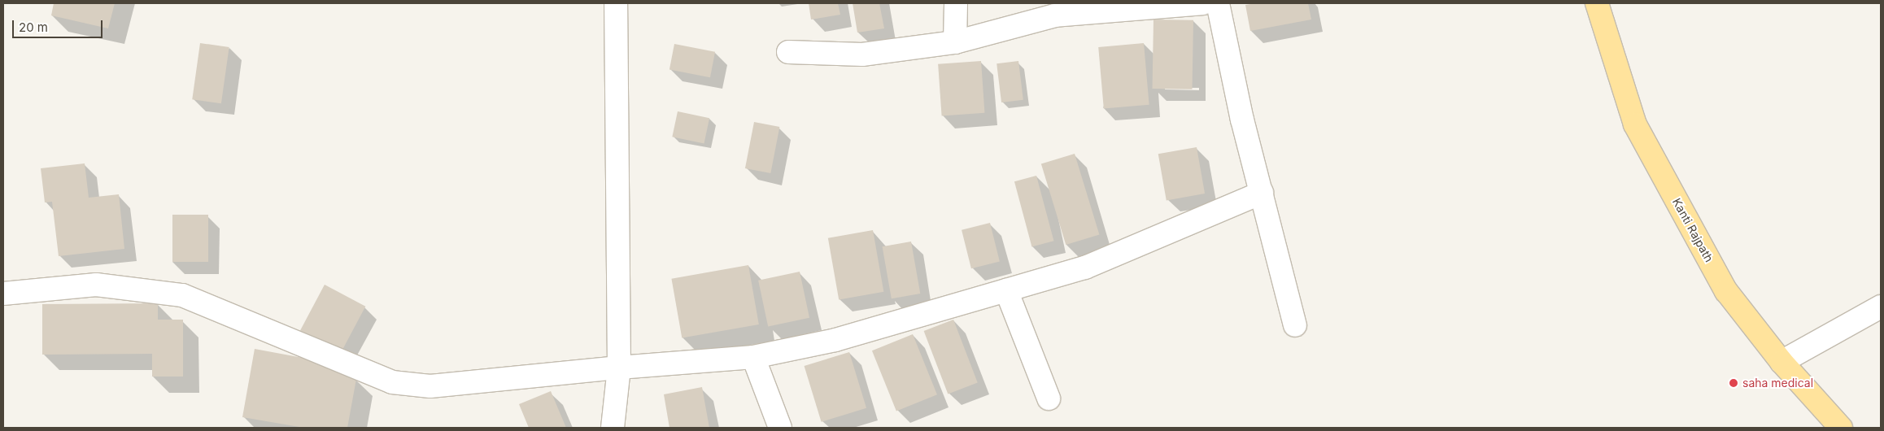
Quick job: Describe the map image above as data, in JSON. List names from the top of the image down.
{
  "streets": {
    "main road": ["Kanti Rajpath"]
  },
  "places": ["saha medical"],
  "scale_bar": "20 m"
}
